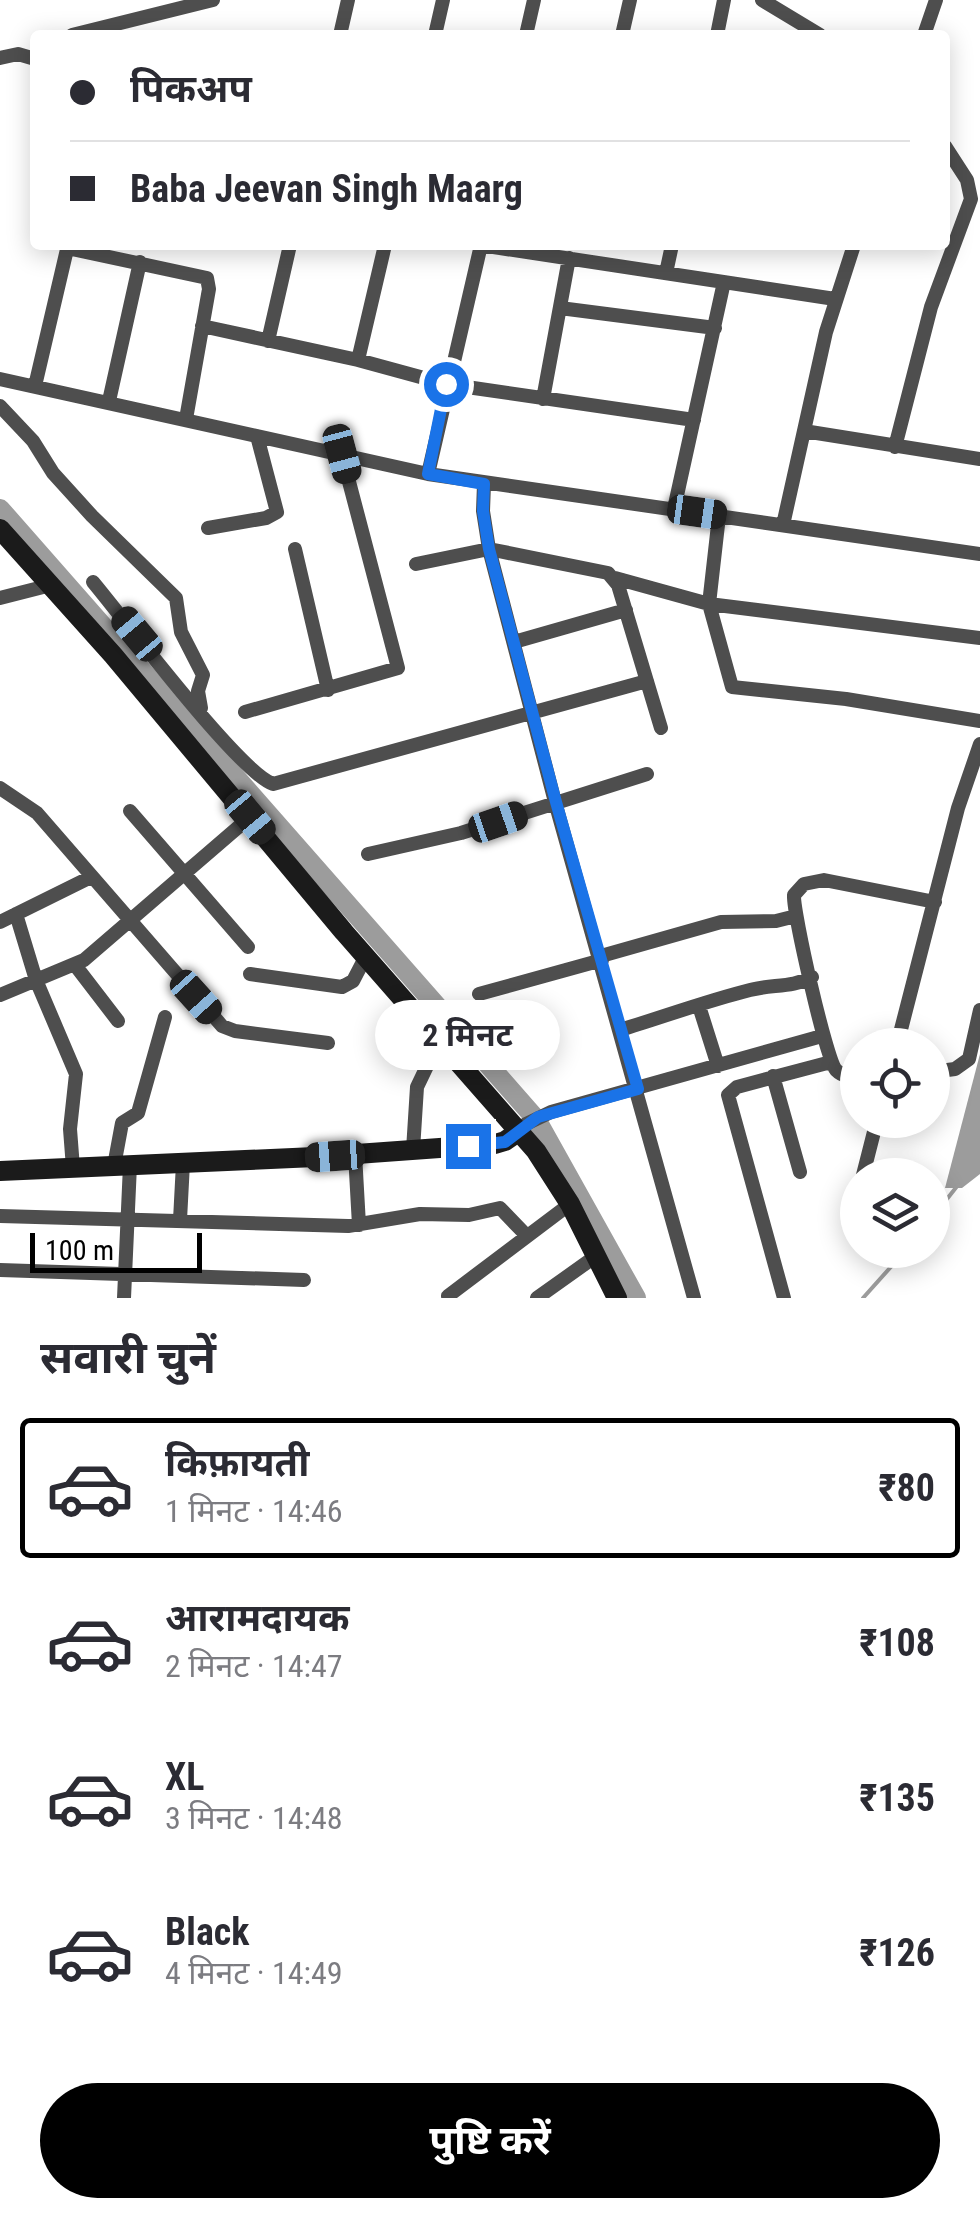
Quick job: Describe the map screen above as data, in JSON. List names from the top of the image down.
{
  "scale_bar": "100 m",
  "page": {
    "banner": ["पिकअप", "Baba Jeevan Singh Maarg"],
    "bubble": "2 मिनट",
    "scale": "100 m",
    "heading": "सवारी चुनें",
    "list": [
      {
        "name": "किफ़ायती",
        "note": "1 मिनट · 14:46",
        "value": "₹80"
      },
      {
        "name": "आरामदायक",
        "note": "2 मिनट · 14:47",
        "value": "₹108"
      },
      {
        "name": "XL",
        "note": "3 मिनट · 14:48",
        "value": "₹135"
      },
      {
        "name": "Black",
        "note": "4 मिनट · 14:49",
        "value": "₹126"
      }
    ],
    "buttons": "पुष्टि करें"
  }
}
